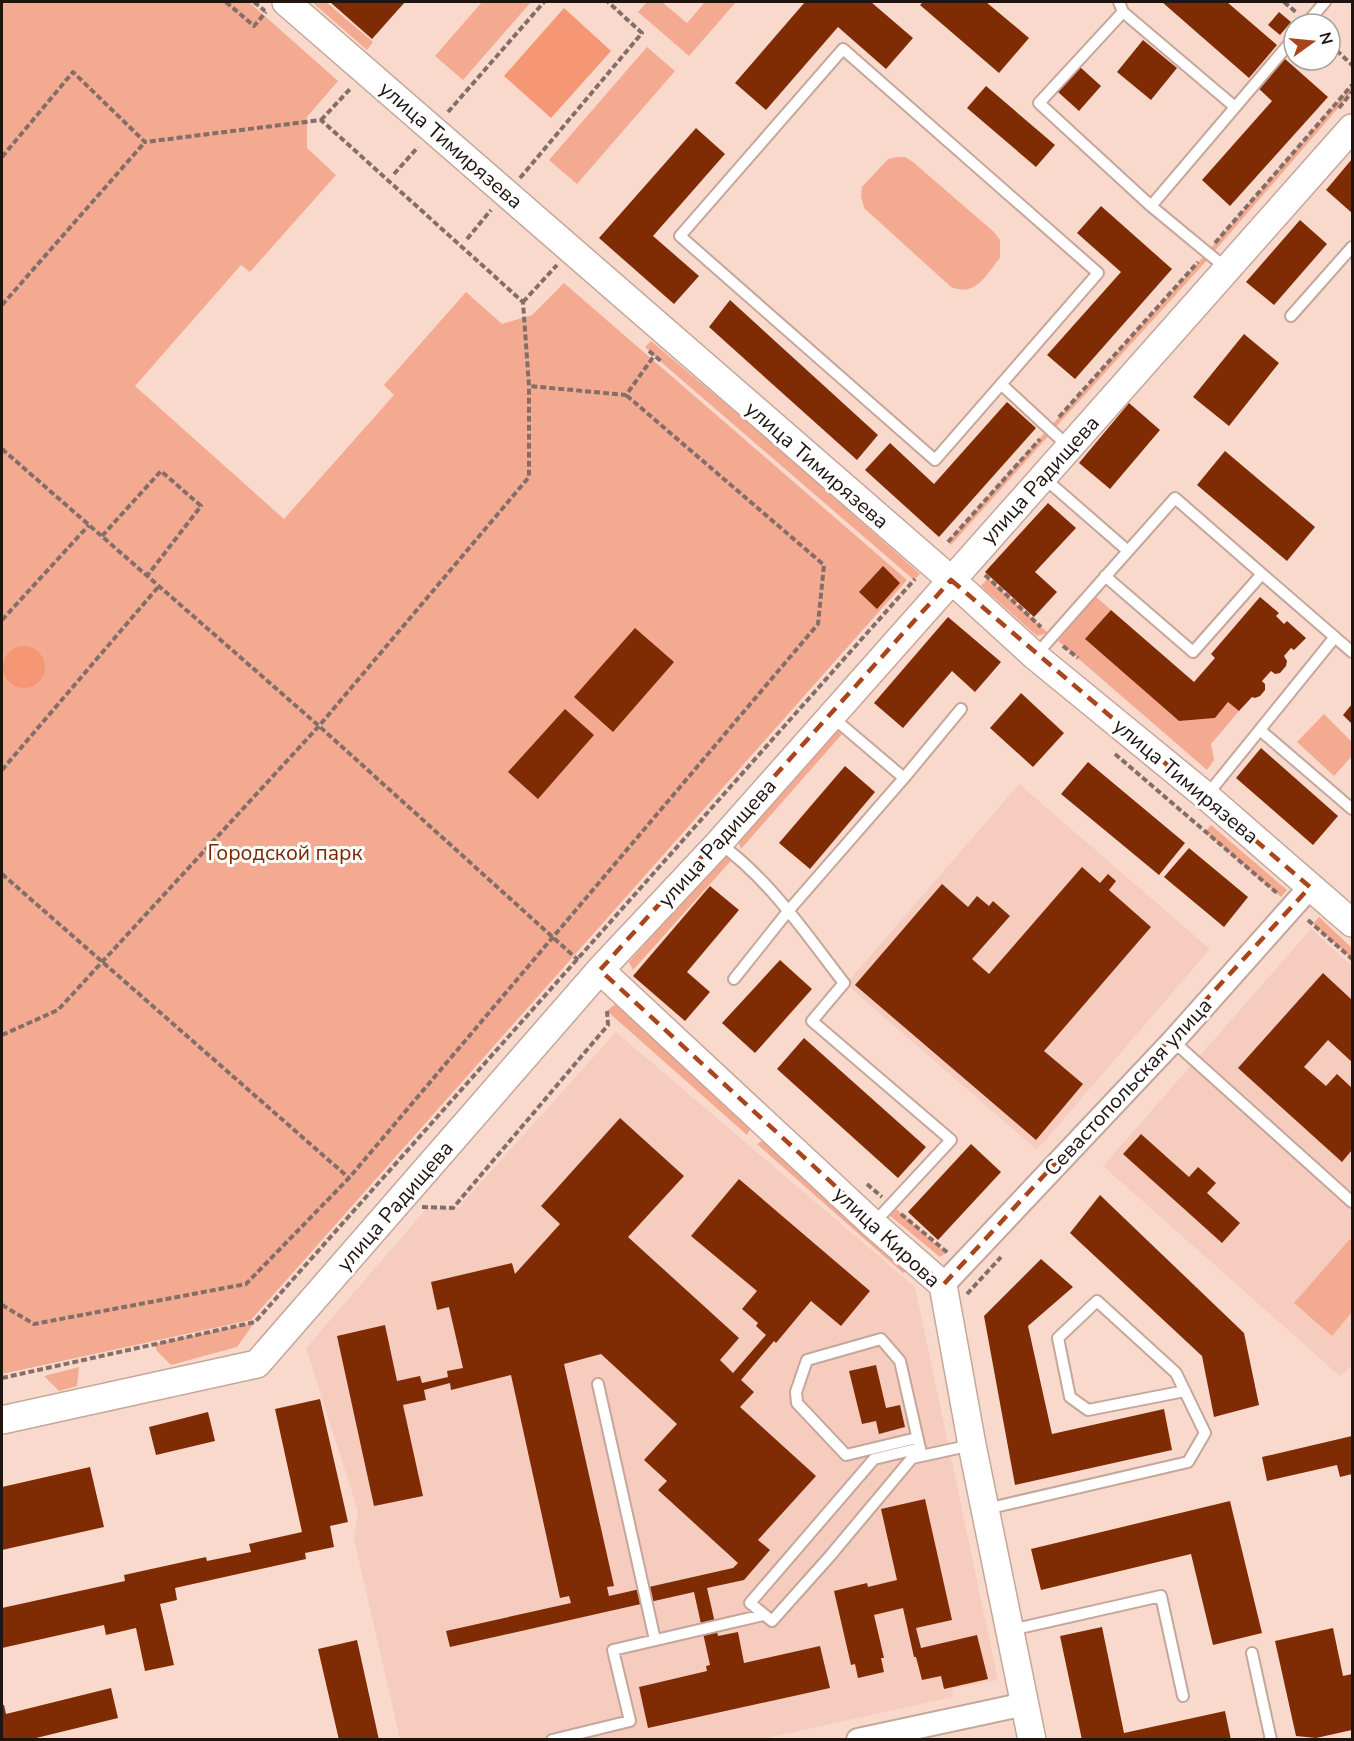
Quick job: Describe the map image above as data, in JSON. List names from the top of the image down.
{
  "streets": {
    "street": [
      "улица Тимирязева",
      "улица Радищева",
      "Севастопольская улица",
      "улица Кирова"
    ]
  },
  "crossings": [
    ["улица Тимирязева", "улица Радищева"],
    ["улица Тимирязева", "Севастопольская улица"],
    ["улица Радищева", "улица Кирова"],
    ["Севастопольская улица", "улица Кирова"]
  ],
  "parks": ["Городской парк"],
  "north": "right"
}
